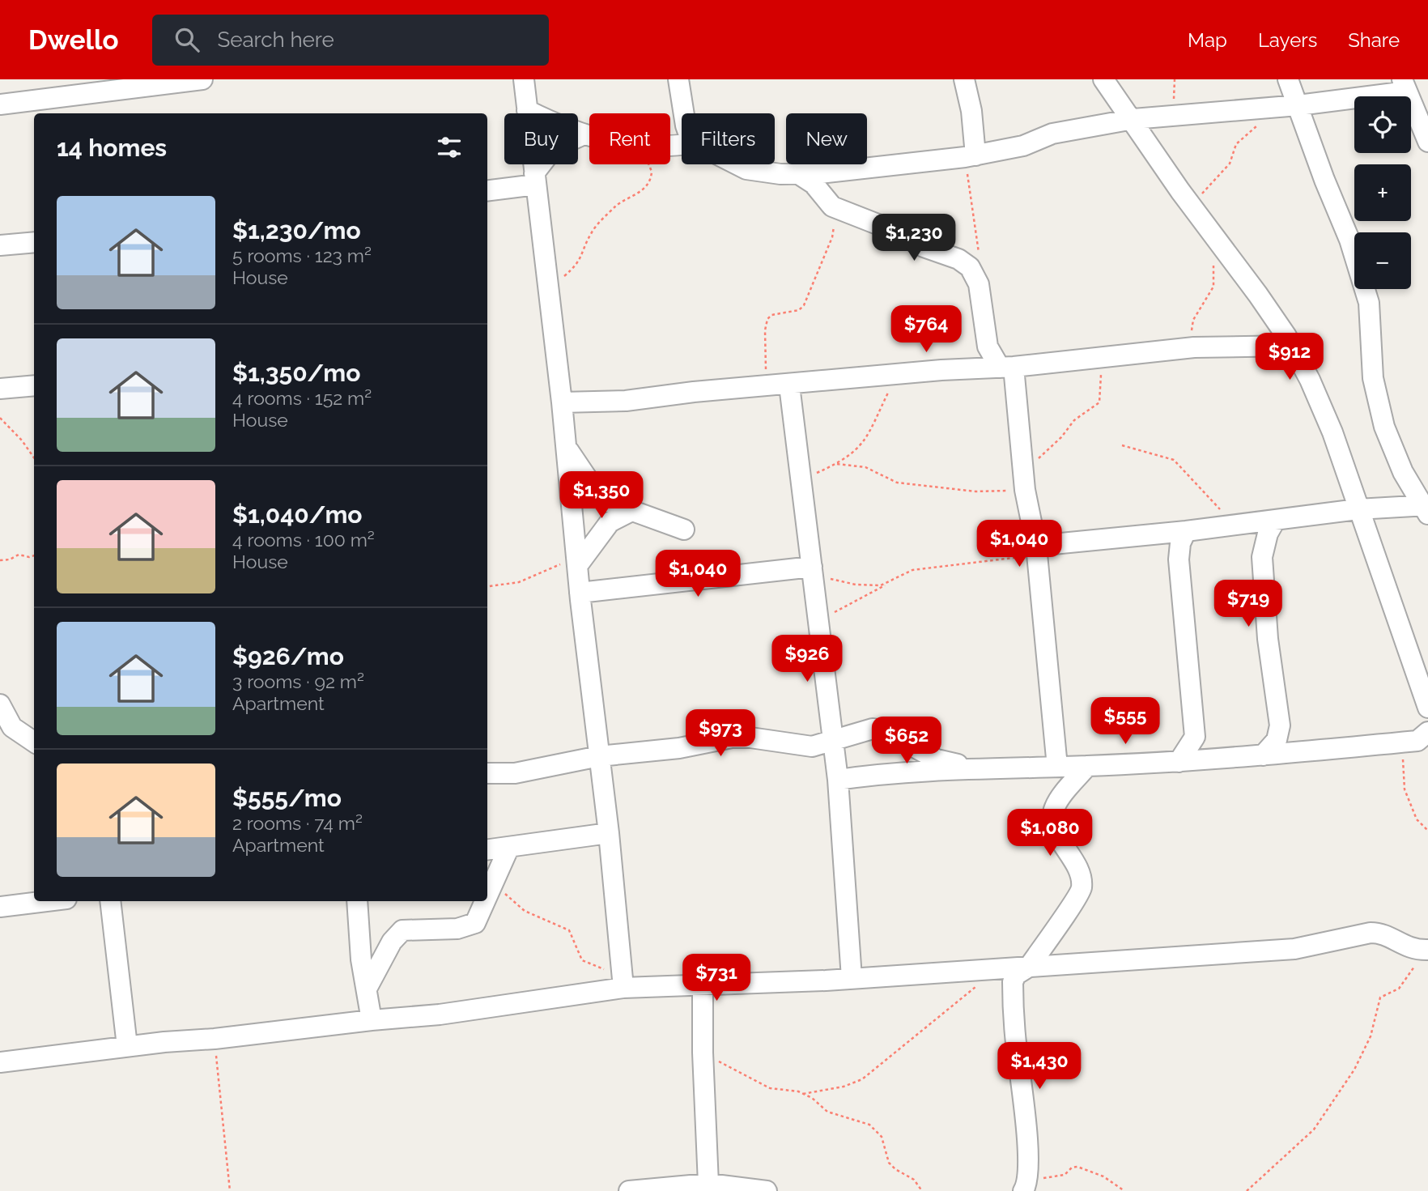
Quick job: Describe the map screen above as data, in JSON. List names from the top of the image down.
{
  "page": {
    "header": "Dwello",
    "search": "Search here",
    "nav": ["Map", "Layers", "Share"],
    "map_buttons": ["+", "−"],
    "chip": [
      "Buy",
      "Rent",
      "Filters",
      "New"
    ],
    "heading": "14 homes",
    "list": [
      {
        "name": "$1,230/mo",
        "note": "5 rooms · 123 m² · House"
      },
      {
        "name": "$1,350/mo",
        "note": "4 rooms · 152 m² · House"
      },
      {
        "name": "$1,040/mo",
        "note": "4 rooms · 100 m² · House"
      },
      {
        "name": "$926/mo",
        "note": "3 rooms · 92 m² · Apartment"
      },
      {
        "name": "$555/mo",
        "note": "2 rooms · 74 m² · Apartment"
      }
    ],
    "price": [
      "$1,230",
      "$764",
      "$912",
      "$1,350",
      "$1,040",
      "$1,040",
      "$719",
      "$926",
      "$555",
      "$973",
      "$652",
      "$1,080",
      "$731",
      "$1,430"
    ]
  }
}
